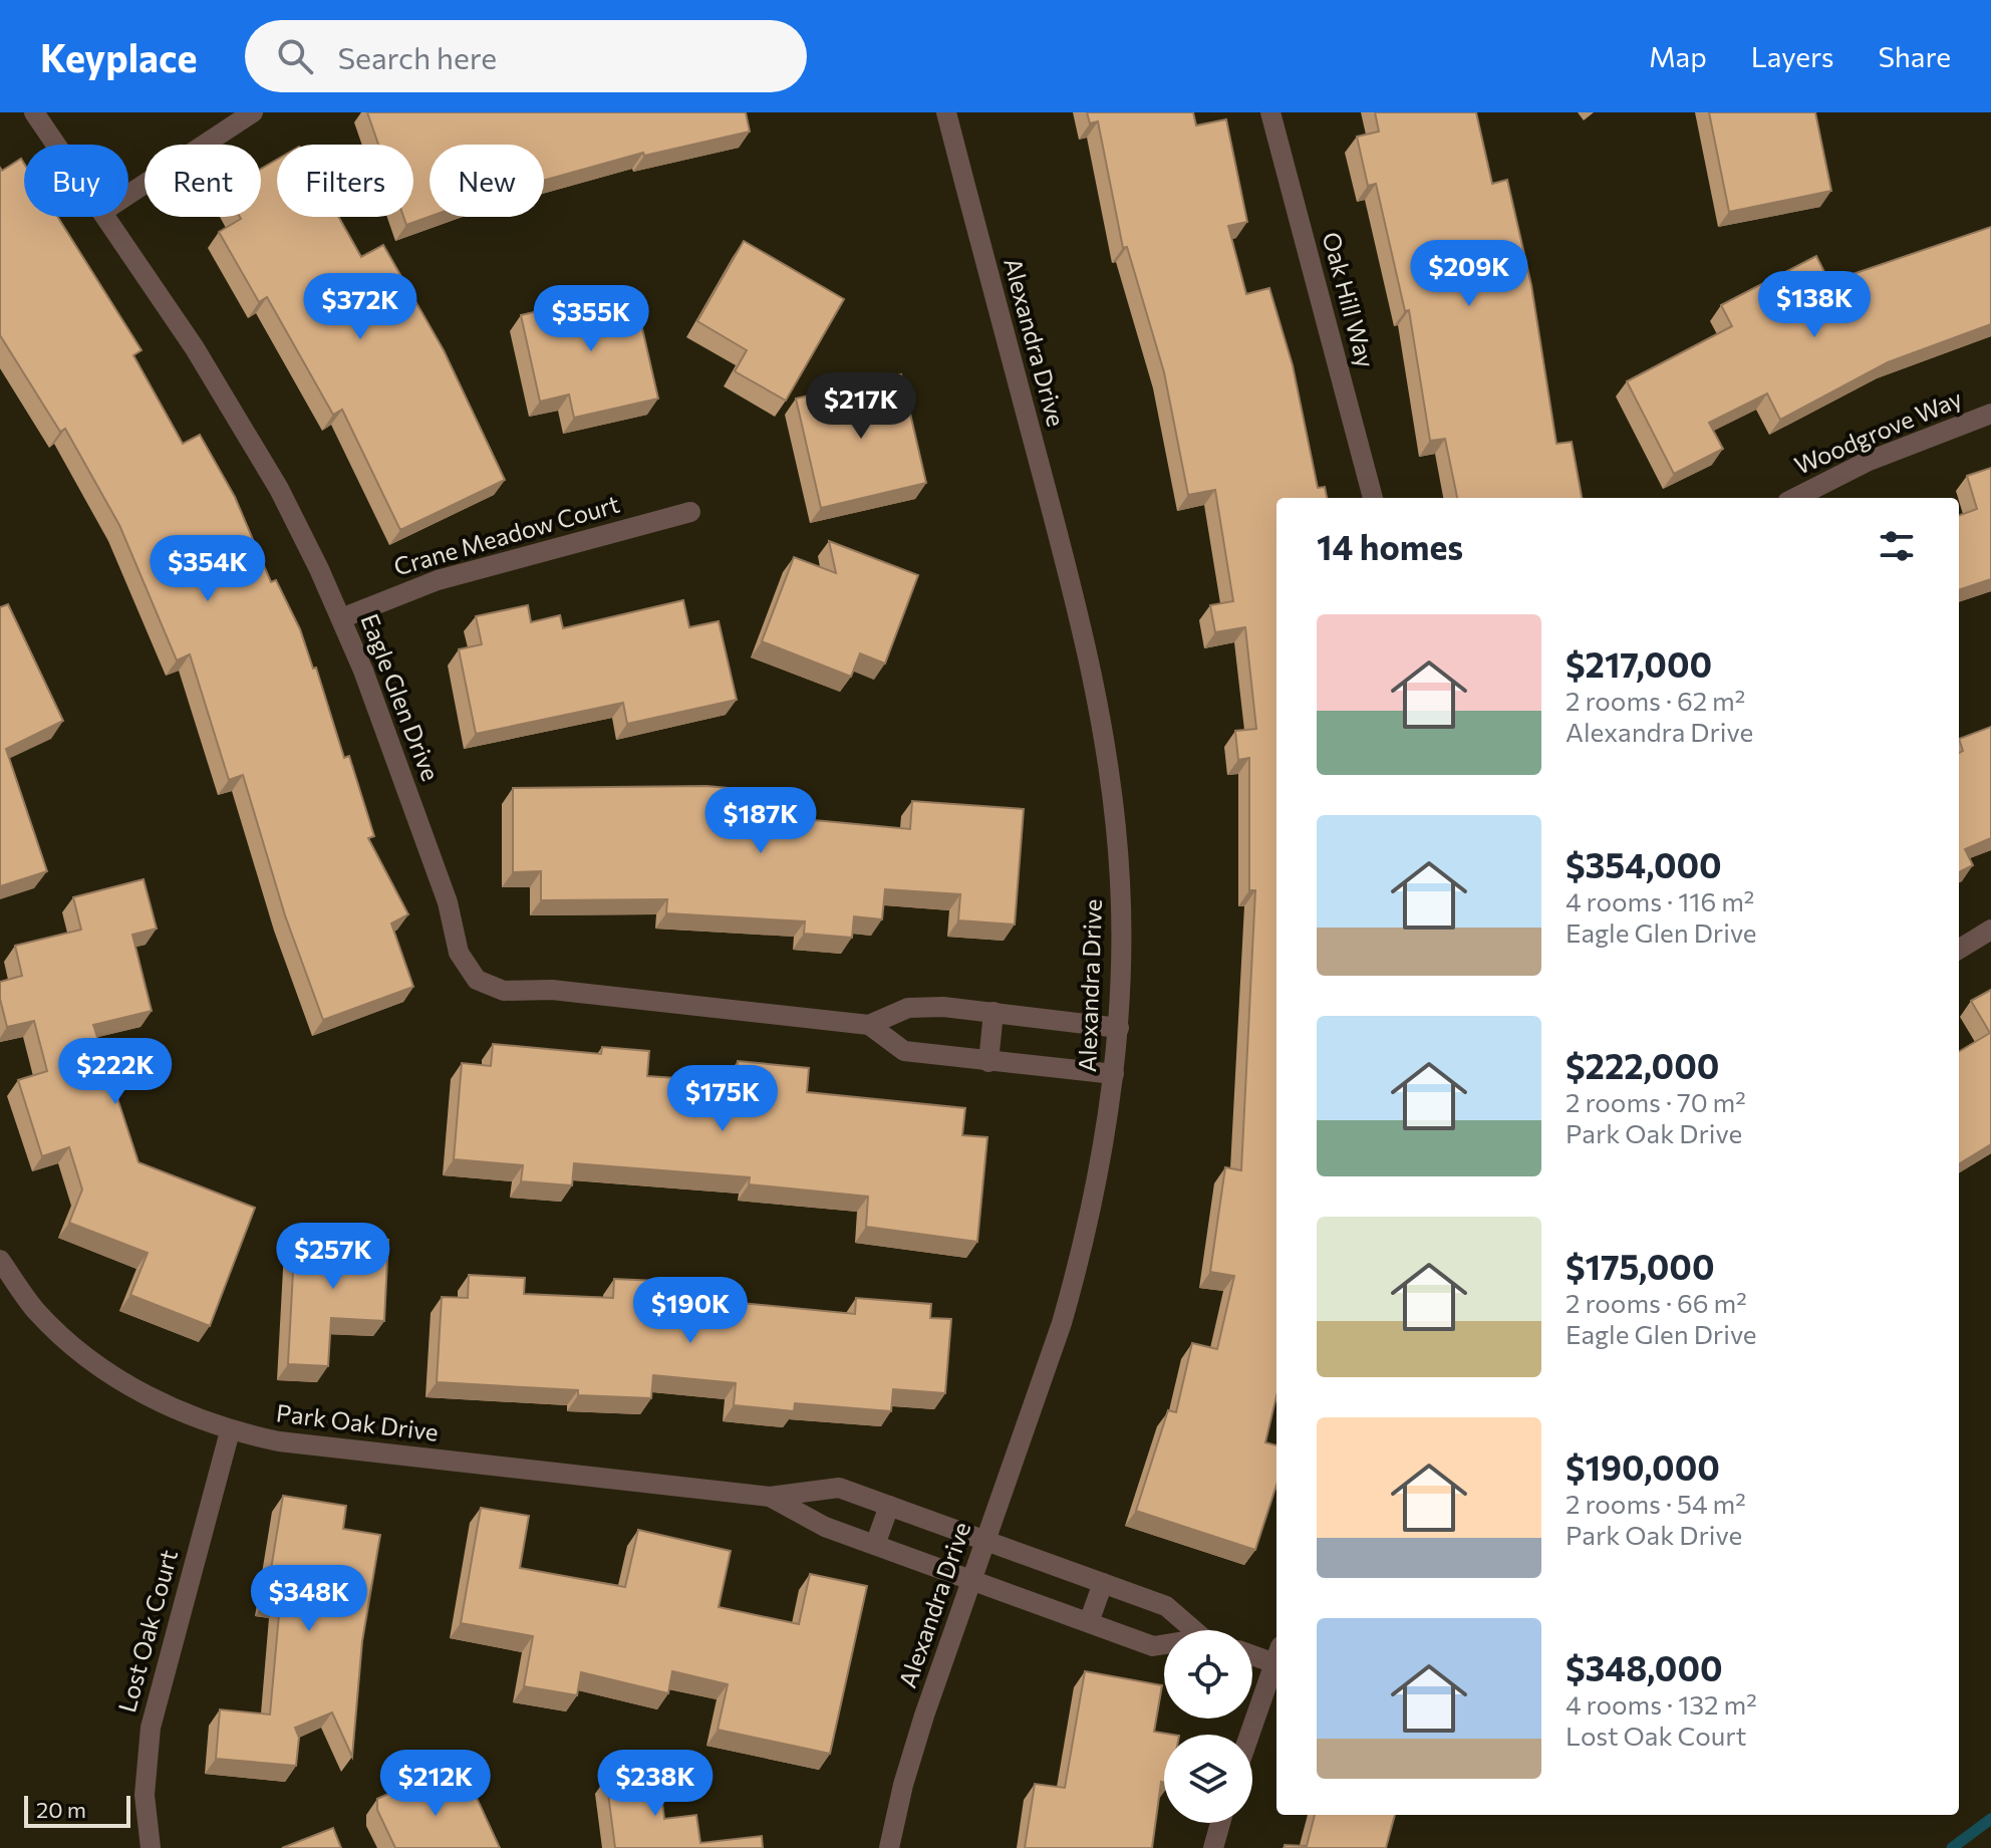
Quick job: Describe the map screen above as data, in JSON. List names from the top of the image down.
{
  "streets": {
    "street": [
      "Oak Hill Way",
      "Alexandra Drive",
      "Woodgrove Way",
      "Crane Meadow Court",
      "Eagle Glen Drive",
      "Park Oak Drive",
      "Lost Oak Court"
    ]
  },
  "crossings": [
    ["Alexandra Drive", "Eagle Glen Drive"],
    ["Alexandra Drive", "Park Oak Drive"],
    ["Crane Meadow Court", "Eagle Glen Drive"],
    ["Park Oak Drive", "Lost Oak Court"]
  ],
  "scale_bar": "20 m",
  "page": {
    "header": "Keyplace",
    "search": "Search here",
    "nav": ["Map", "Layers", "Share"],
    "chip": [
      "Buy",
      "Rent",
      "Filters",
      "New"
    ],
    "price": [
      "$209K",
      "$138K",
      "$372K",
      "$355K",
      "$217K",
      "$354K",
      "$187K",
      "$222K",
      "$175K",
      "$257K",
      "$190K",
      "$348K",
      "$212K",
      "$238K"
    ],
    "heading": "14 homes",
    "list": [
      {
        "name": "$217,000",
        "note": "2 rooms · 62 m² · Alexandra Drive"
      },
      {
        "name": "$354,000",
        "note": "4 rooms · 116 m² · Eagle Glen Drive"
      },
      {
        "name": "$222,000",
        "note": "2 rooms · 70 m² · Park Oak Drive"
      },
      {
        "name": "$175,000",
        "note": "2 rooms · 66 m² · Eagle Glen Drive"
      },
      {
        "name": "$190,000",
        "note": "2 rooms · 54 m² · Park Oak Drive"
      },
      {
        "name": "$348,000",
        "note": "4 rooms · 132 m² · Lost Oak Court"
      }
    ],
    "scale": "20 m"
  }
}
